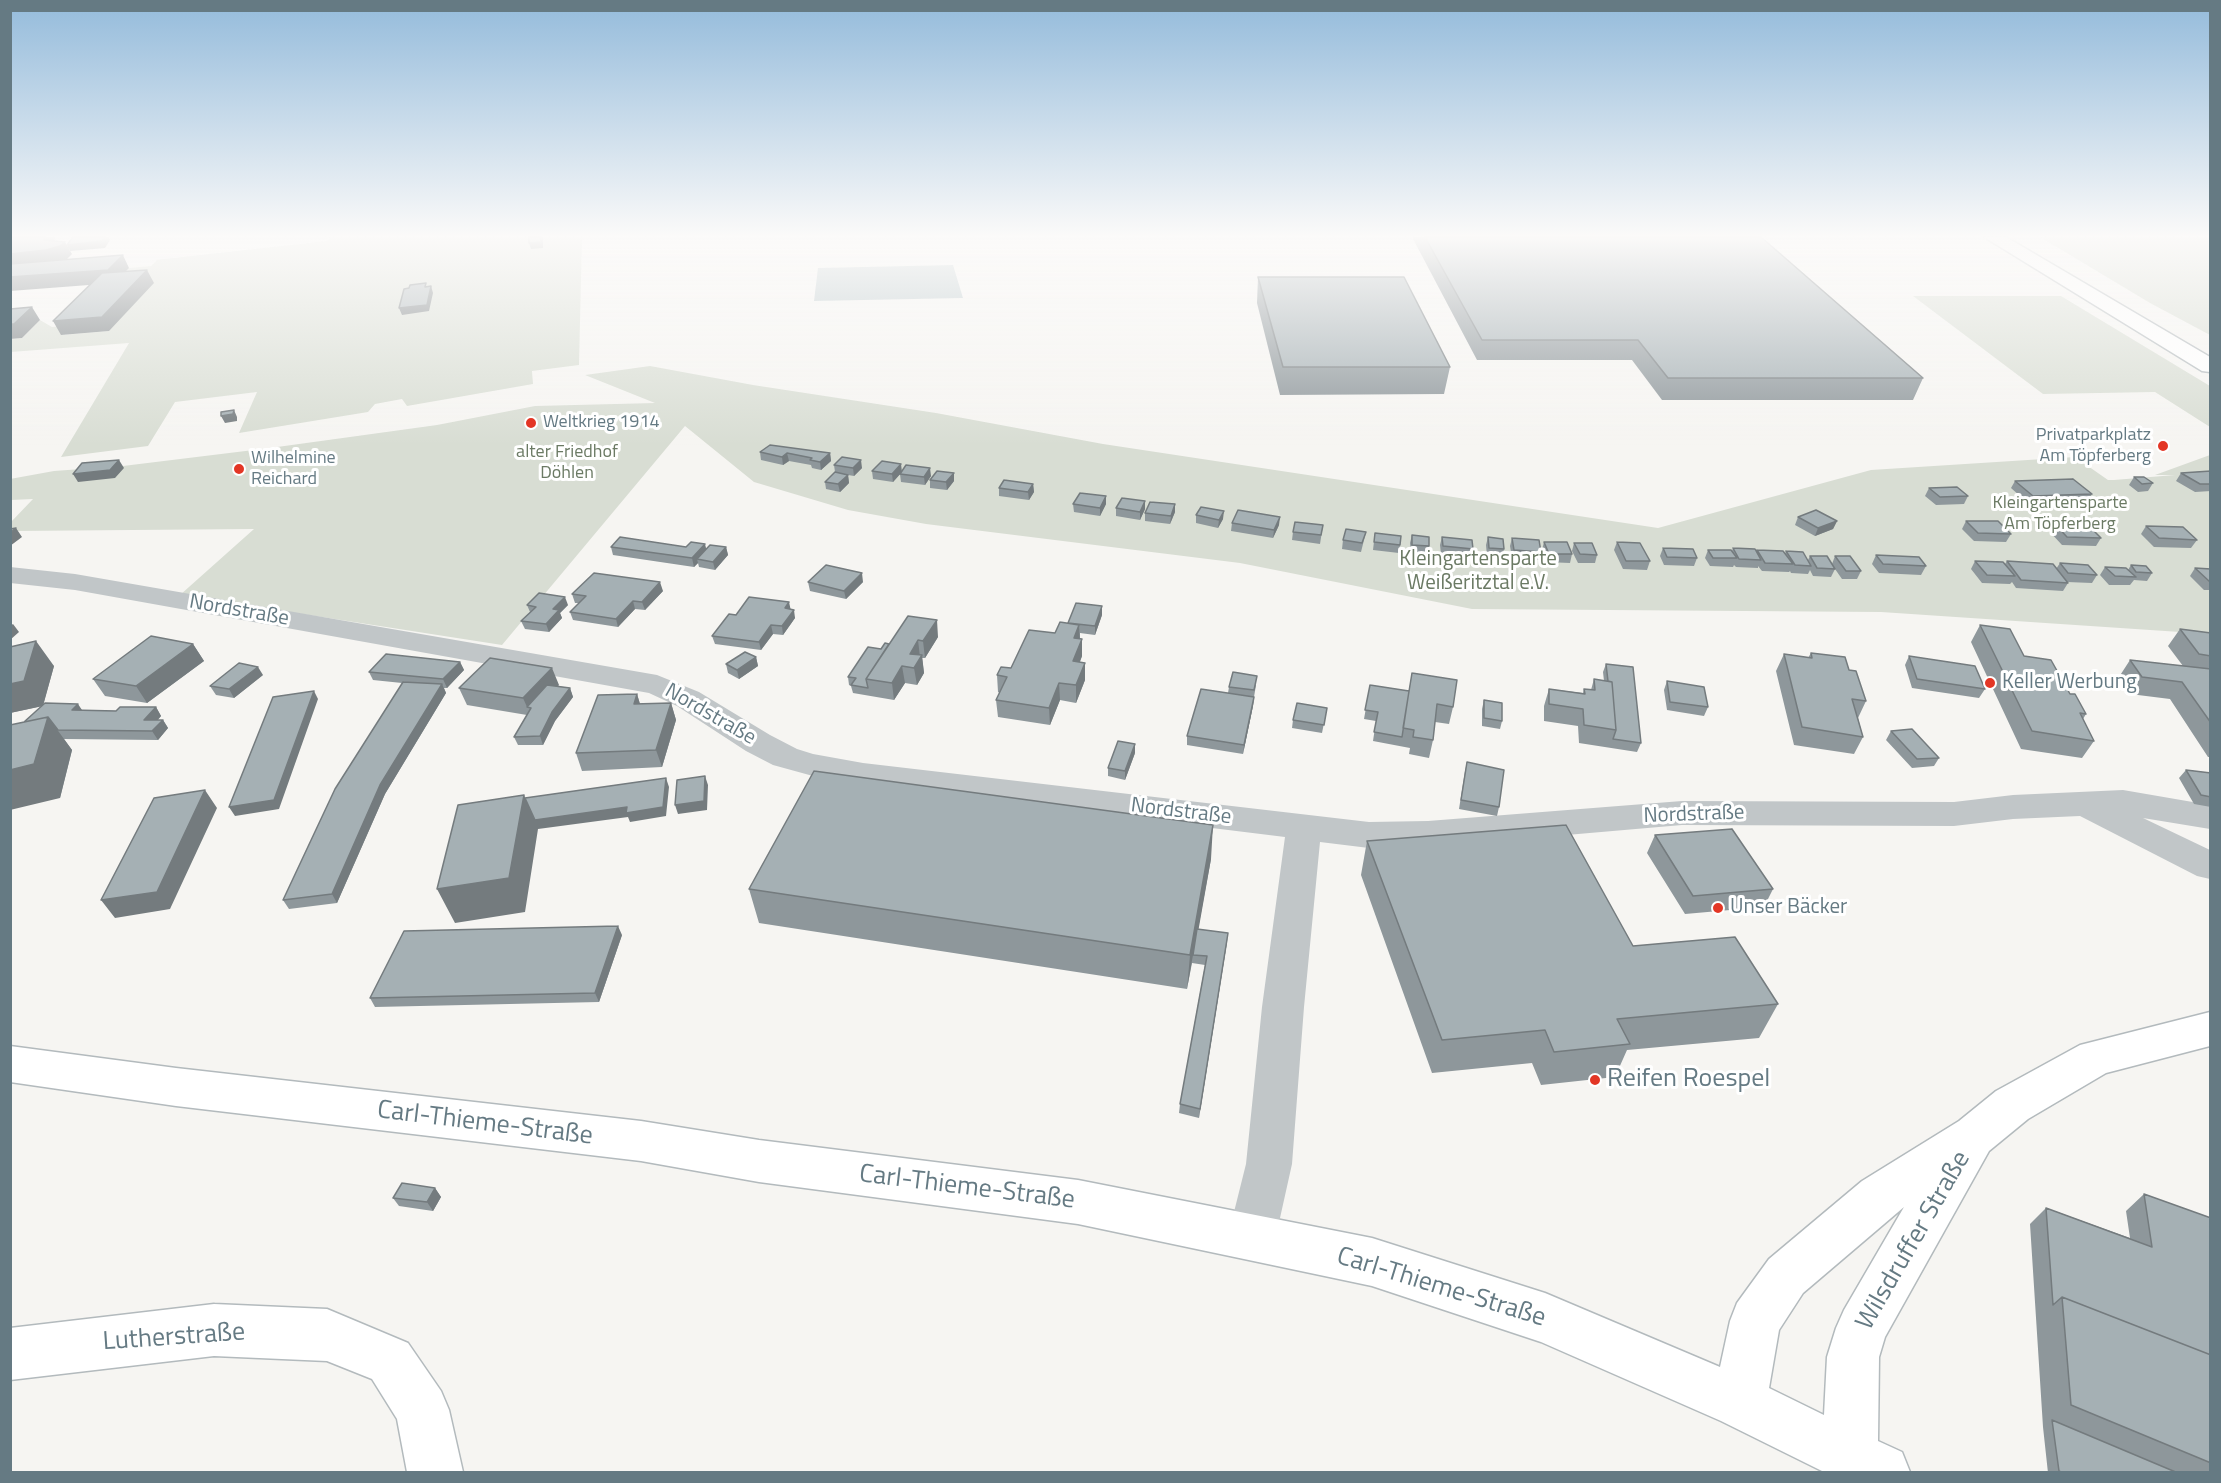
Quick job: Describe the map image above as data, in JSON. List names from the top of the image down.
{
  "streets": {
    "main road": ["Carl-Thieme-Straße", "Wilsdruffer Straße", "Lutherstraße"],
    "street": ["Nordstraße"]
  },
  "crossings": [
    ["Carl-Thieme-Straße", "Wilsdruffer Straße"]
  ],
  "parks": ["alter Friedhof Döhlen", "Kleingartensparte Am Töpferberg", "Kleingartensparte Weißeritztal e.V."],
  "places": [
    "Weltkrieg 1914",
    "Privatparkplatz Am Töpferberg",
    "Wilhelmine Reichard",
    "Keller Werbung",
    "Unser Bäcker",
    "Reifen Roespel"
  ]
}
